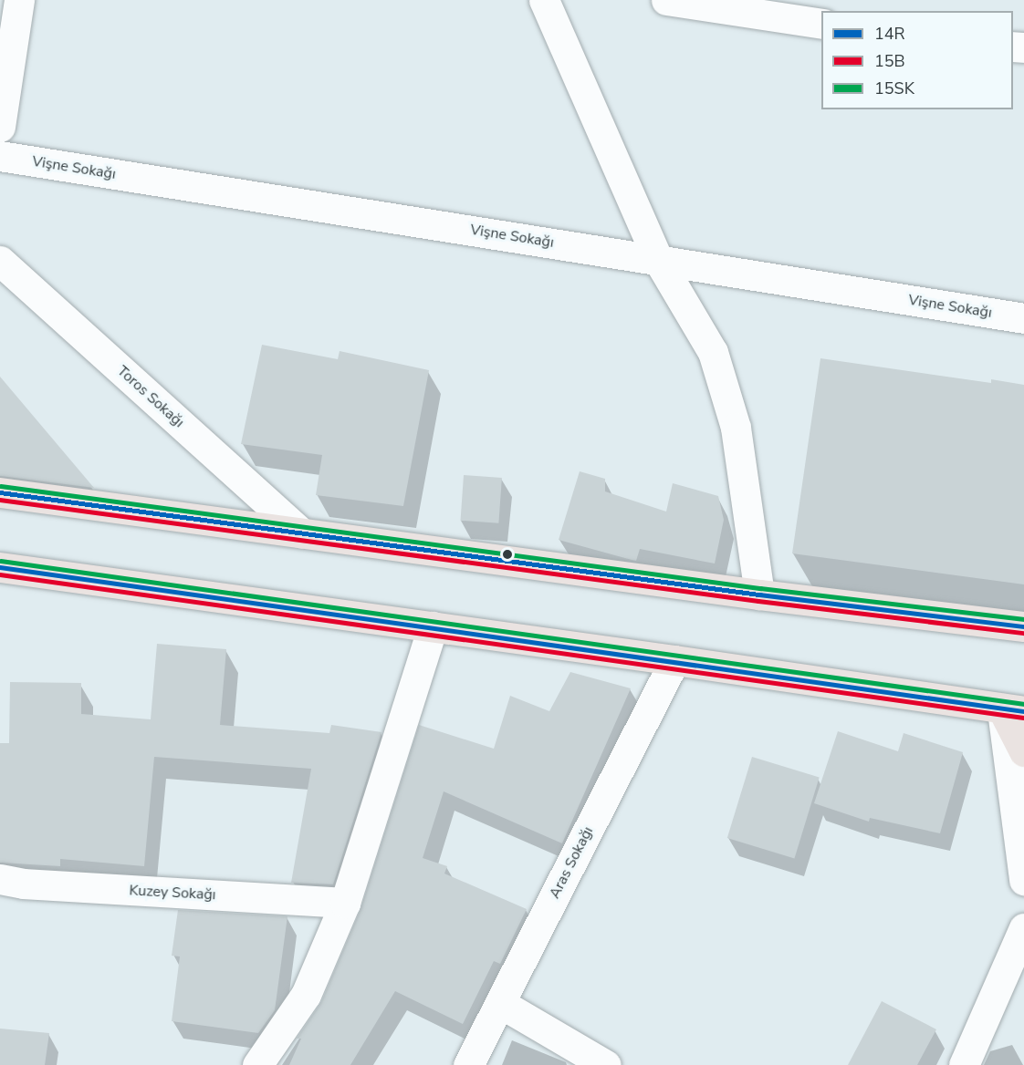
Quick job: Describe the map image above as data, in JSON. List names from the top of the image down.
{
  "streets": {
    "street": [
      "Vişne Sokağı",
      "Toros Sokağı",
      "Aras Sokağı",
      "Kuzey Sokağı"
    ]
  },
  "lines": ["transit line 15SK", "transit line 14R", "transit line 15B"],
  "legend": ["14R", "15B", "15SK"]
}
